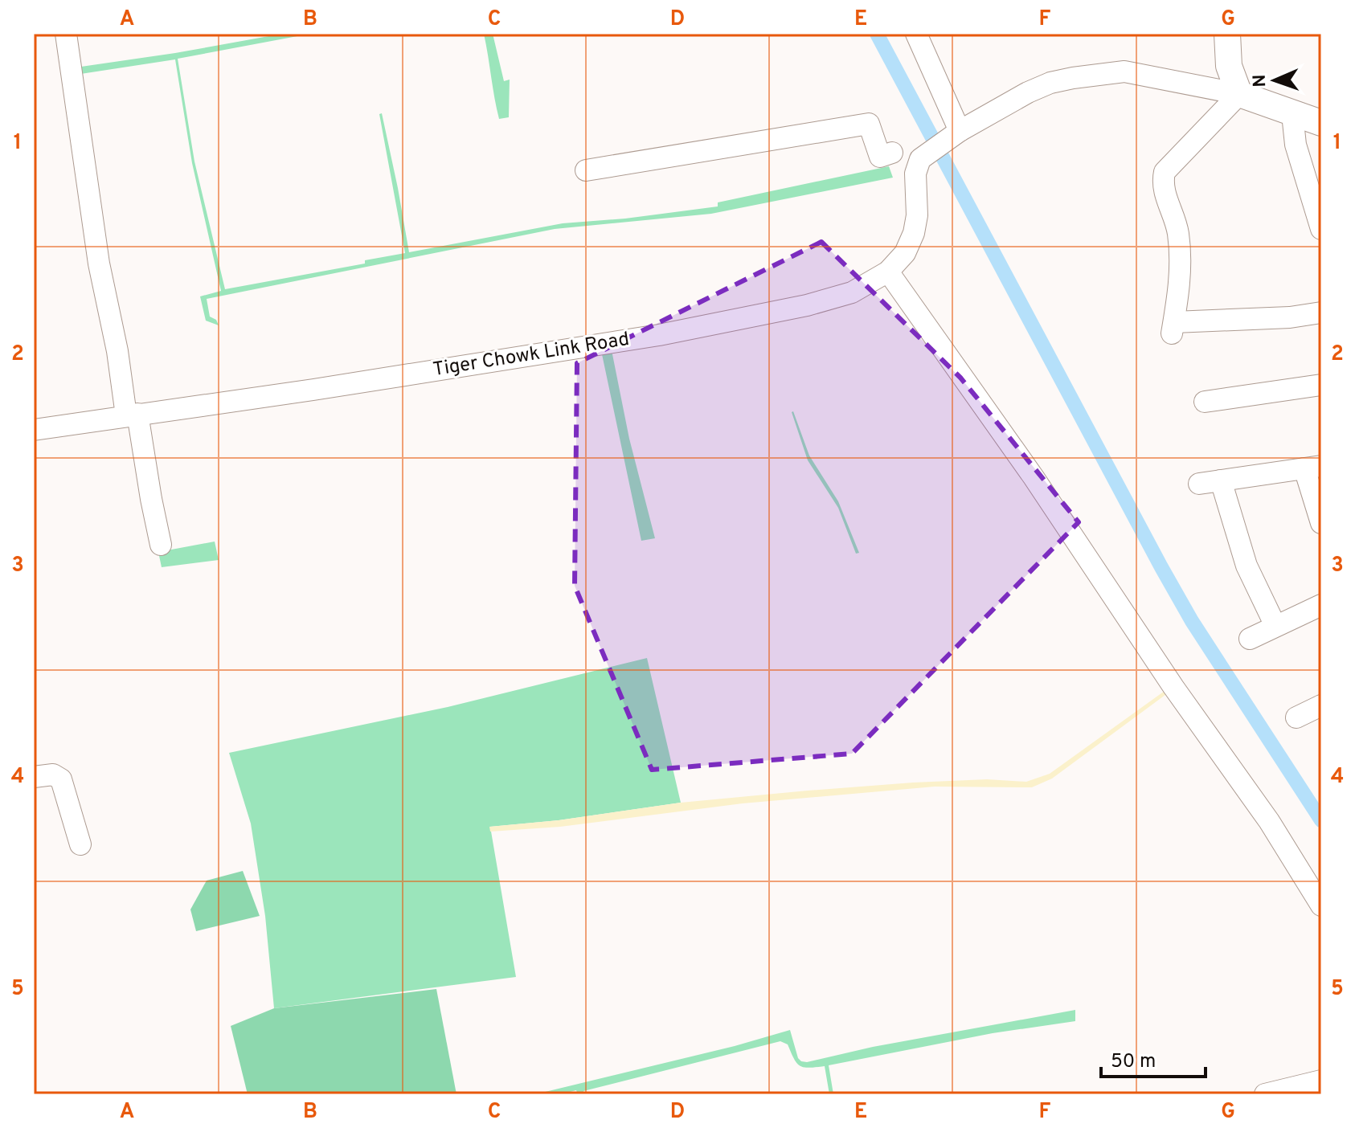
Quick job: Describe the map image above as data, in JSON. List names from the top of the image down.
{
  "streets": {
    "street": ["Tiger Chowk Link Road"]
  },
  "scale_bar": "50 m",
  "north": "left",
  "grid": {
    "columns": [
      "A",
      "B",
      "C",
      "D",
      "E",
      "F",
      "G"
    ],
    "rows": [
      "1",
      "2",
      "3",
      "4",
      "5"
    ]
  }
}
